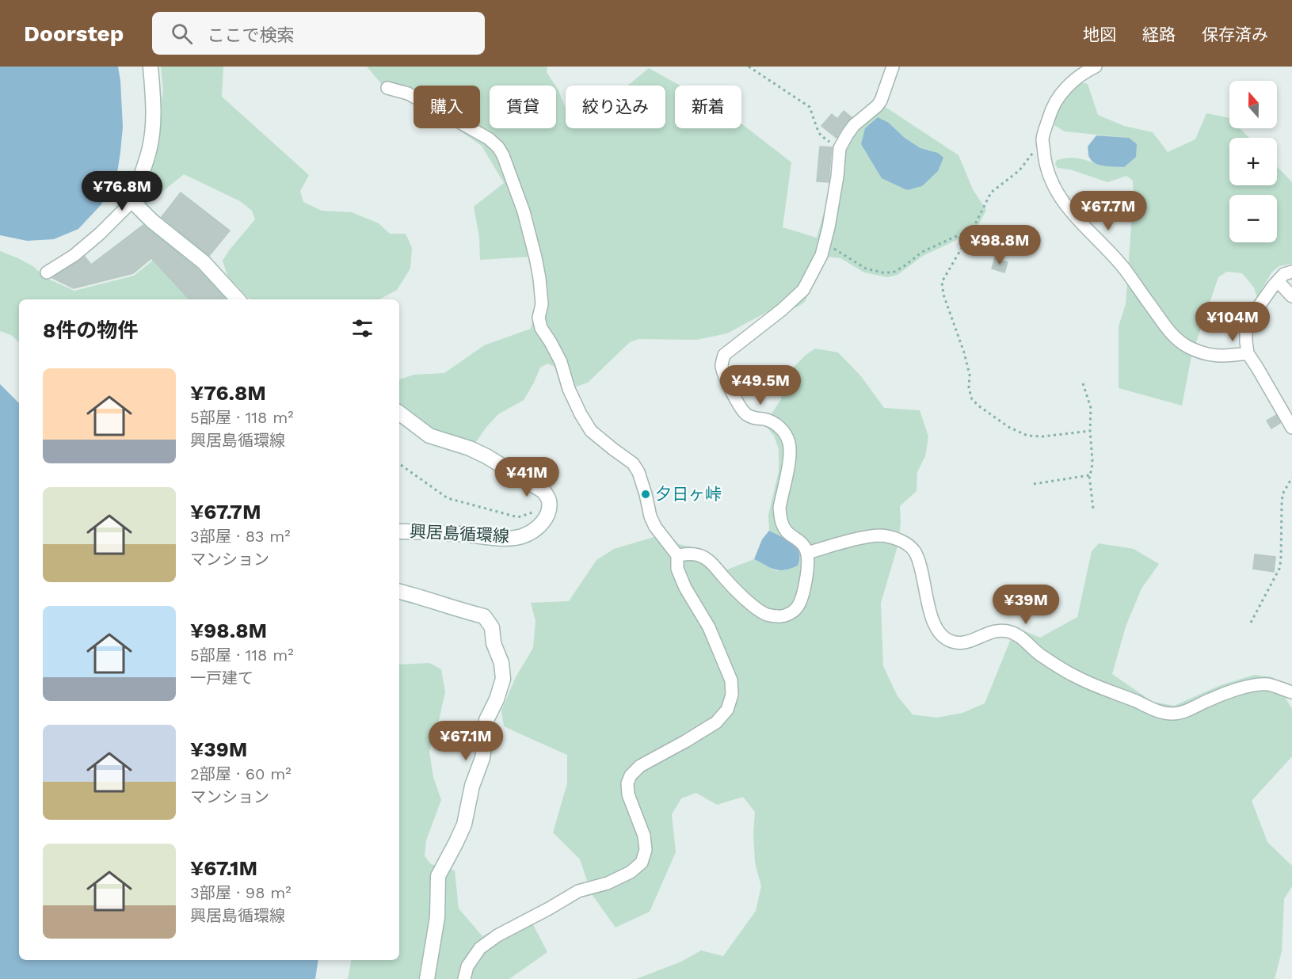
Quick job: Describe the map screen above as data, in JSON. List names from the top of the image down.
{
  "streets": {
    "main road": ["興居島循環線"]
  },
  "places": ["夕日ヶ峠"],
  "north": "top",
  "page": {
    "header": "Doorstep",
    "search": "ここで検索",
    "nav": ["地図", "経路", "保存済み"],
    "map_buttons": ["+", "−"],
    "chip": [
      "購入",
      "賃貸",
      "絞り込み",
      "新着"
    ],
    "price": [
      "¥76.8M",
      "¥67.7M",
      "¥98.8M",
      "¥104M",
      "¥49.5M",
      "¥41M",
      "¥39M",
      "¥67.1M"
    ],
    "heading": "8件の物件",
    "list": [
      {
        "name": "¥76.8M",
        "note": "5部屋 · 118 m² · 興居島循環線"
      },
      {
        "name": "¥67.7M",
        "note": "3部屋 · 83 m² · マンション"
      },
      {
        "name": "¥98.8M",
        "note": "5部屋 · 118 m² · 一戸建て"
      },
      {
        "name": "¥39M",
        "note": "2部屋 · 60 m² · マンション"
      },
      {
        "name": "¥67.1M",
        "note": "3部屋 · 98 m² · 興居島循環線"
      }
    ]
  }
}
